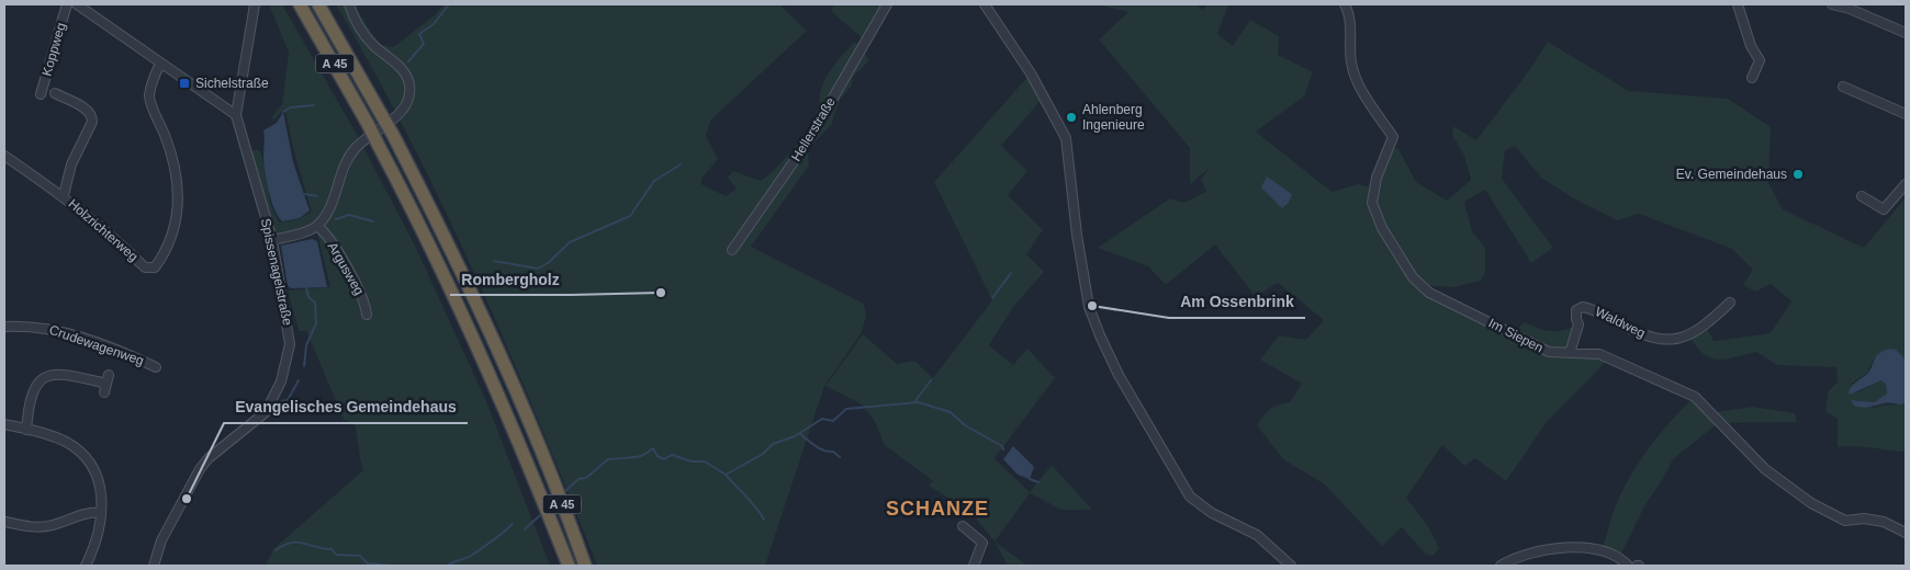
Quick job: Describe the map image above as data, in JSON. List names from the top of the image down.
{
  "streets": {
    "highway": ["A 45"],
    "street": [
      "Koppweg",
      "Hellerstraße",
      "Holzrichterweg",
      "Argusweg",
      "Spissenagelstraße",
      "Waldweg",
      "Im Siepen",
      "Crudewagenweg"
    ]
  },
  "crossings": [
    ["Waldweg", "Im Siepen"]
  ],
  "districts": ["SCHANZE"],
  "places": {
    "transit": ["Sichelstraße"],
    "other": [
      "Ahlenberg Ingenieure",
      "Ev. Gemeindehaus",
      "Rombergholz",
      "Am Ossenbrink",
      "Evangelisches Gemeindehaus"
    ]
  }
}
